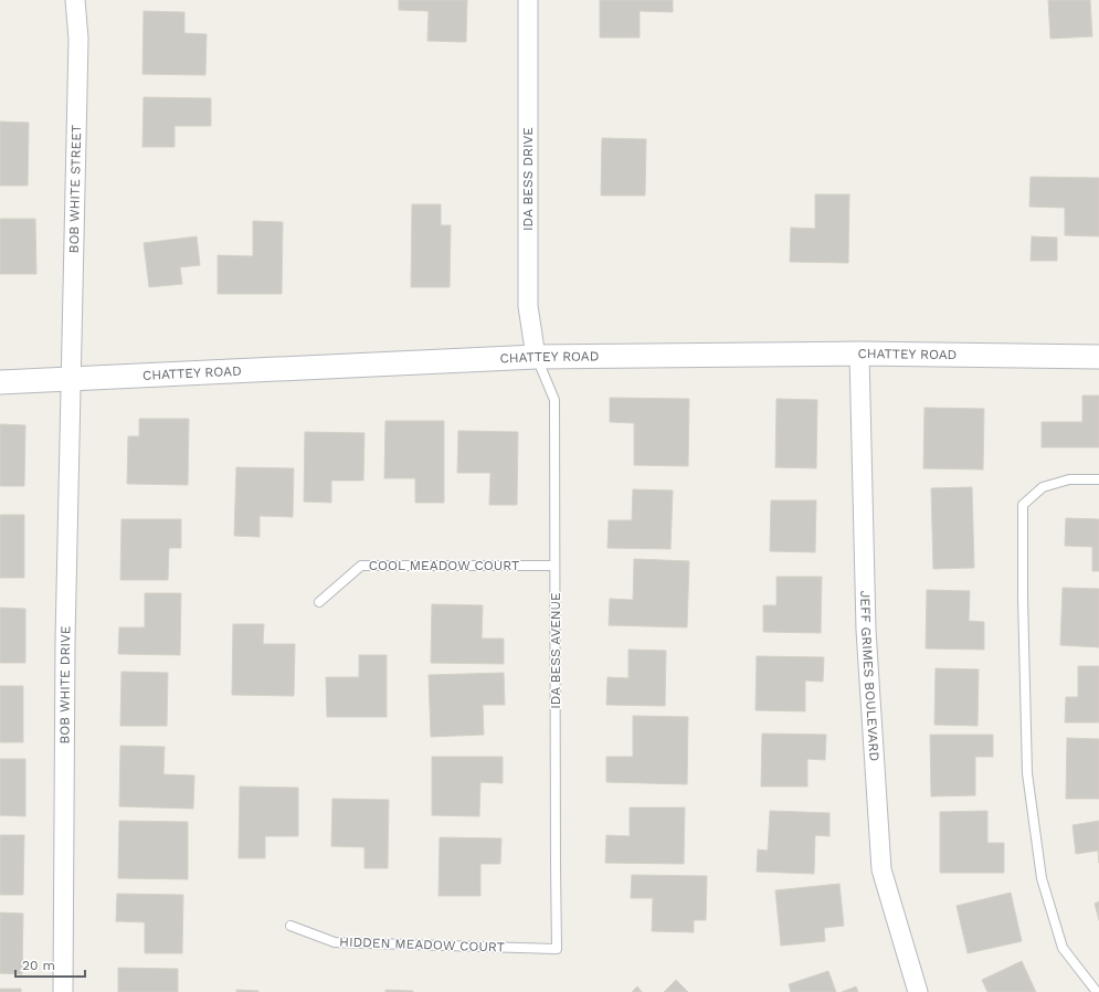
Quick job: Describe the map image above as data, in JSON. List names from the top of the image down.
{
  "streets": {
    "street": [
      "IDA BESS DRIVE",
      "BOB WHITE STREET",
      "CHATTEY ROAD",
      "JEFF GRIMES BOULEVARD",
      "BOB WHITE DRIVE"
    ],
    "lane": ["COOL MEADOW COURT", "IDA BESS AVENUE", "HIDDEN MEADOW COURT"]
  },
  "crossings": [
    ["IDA BESS DRIVE", "CHATTEY ROAD"],
    ["IDA BESS DRIVE", "IDA BESS AVENUE"],
    ["BOB WHITE STREET", "CHATTEY ROAD"],
    ["BOB WHITE STREET", "BOB WHITE DRIVE"],
    ["CHATTEY ROAD", "IDA BESS AVENUE"],
    ["CHATTEY ROAD", "JEFF GRIMES BOULEVARD"],
    ["CHATTEY ROAD", "BOB WHITE DRIVE"],
    ["COOL MEADOW COURT", "IDA BESS AVENUE"],
    ["IDA BESS AVENUE", "HIDDEN MEADOW COURT"]
  ],
  "scale_bar": "20 m"
}
